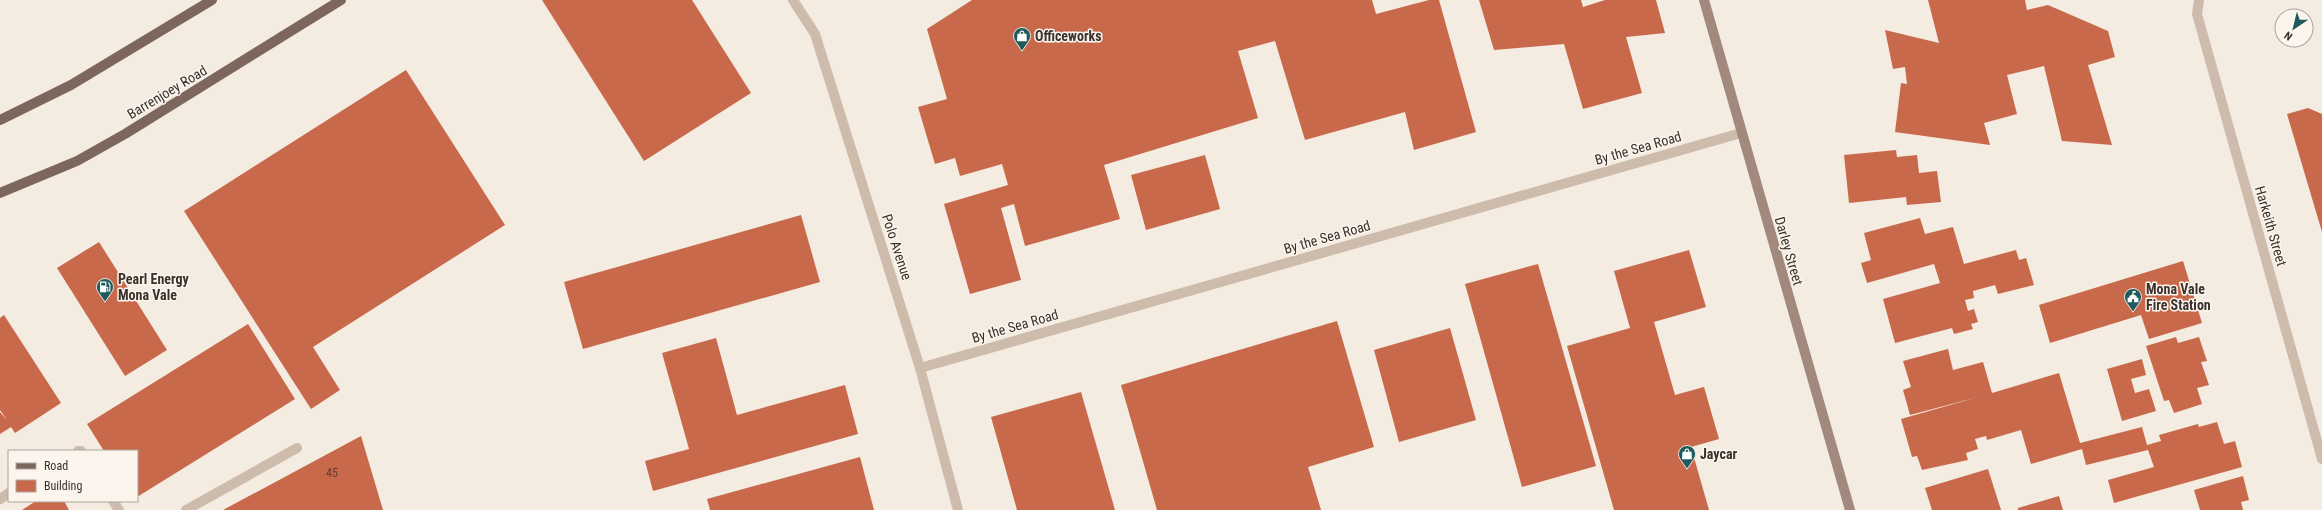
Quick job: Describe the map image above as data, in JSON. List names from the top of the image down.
{
  "streets": {
    "main road": ["Barrenjoey Road", "Darley Street"],
    "street": ["By the Sea Road", "Harkeith Street", "Polo Avenue"]
  },
  "crossings": [
    ["By the Sea Road", "Polo Avenue"],
    ["By the Sea Road", "Darley Street"]
  ],
  "places": {
    "shop": ["Officeworks", "Jaycar"],
    "fuel station": ["Pearl Energy Mona Vale"],
    "public building": ["Mona Vale Fire Station"]
  },
  "house_numbers": ["45"],
  "legend": ["Road", "Building"],
  "north": "bottom left"
}
